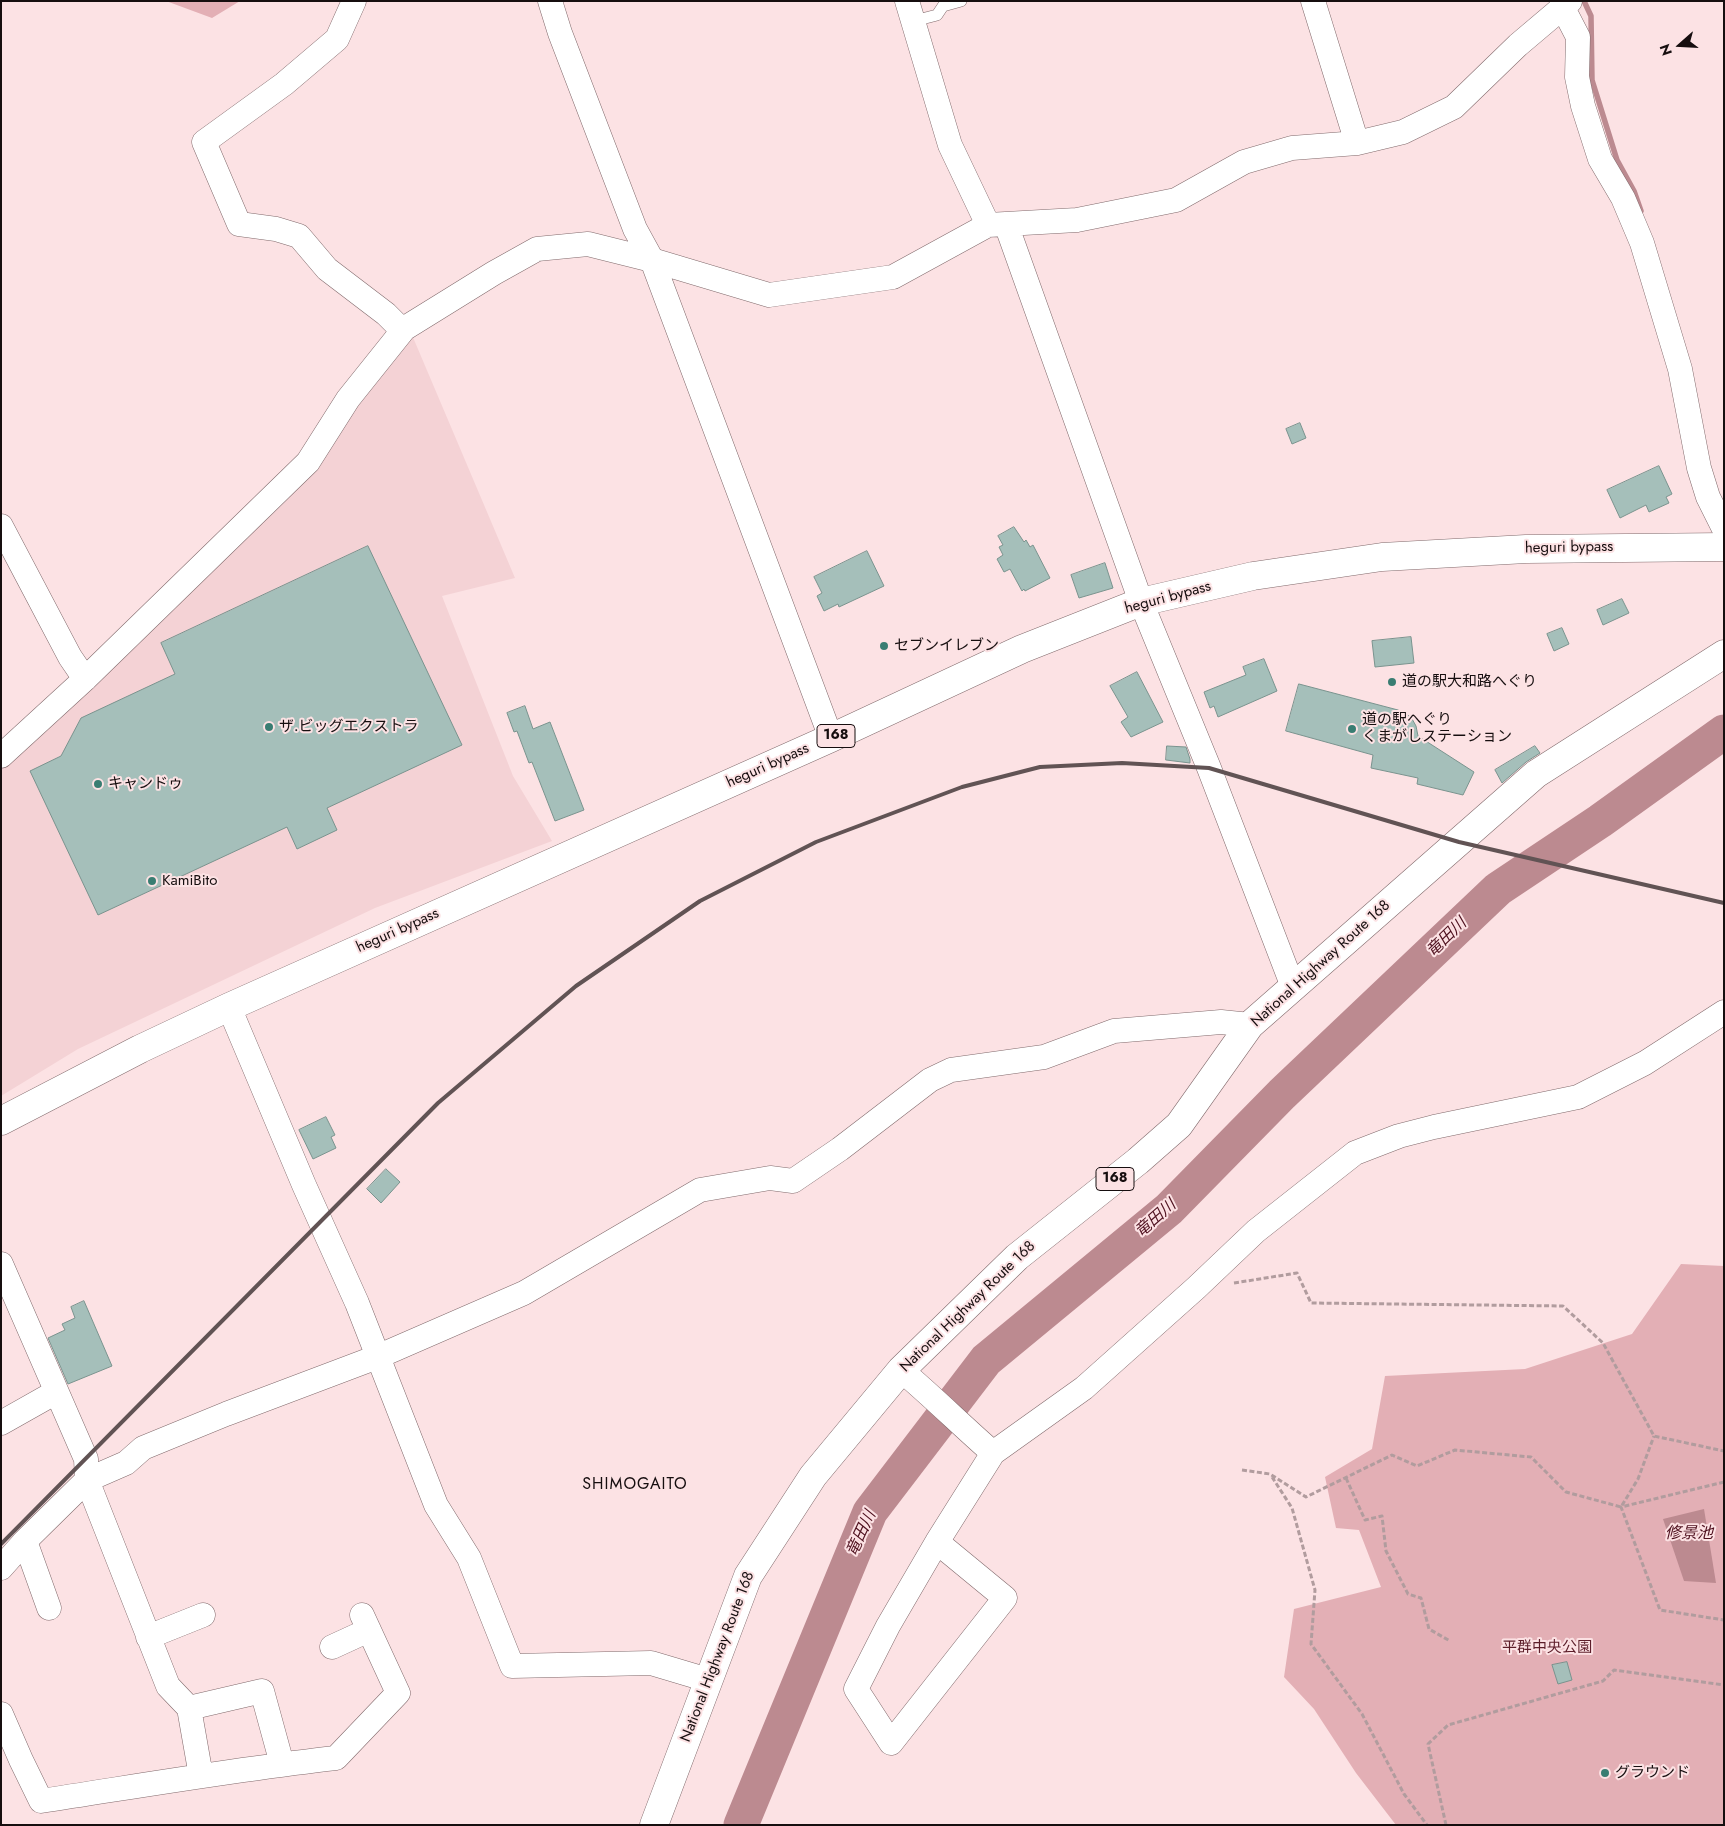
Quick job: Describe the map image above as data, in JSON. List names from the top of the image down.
{
  "streets": {
    "highway": ["heguri bypass", "168", "National Highway Route 168"]
  },
  "districts": ["SHIMOGAITO"],
  "water": ["竜田川", "修景池"],
  "parks": ["平群中央公園"],
  "places": [
    "セブンイレブン",
    "道の駅大和路へぐり",
    "ザ.ビッグエクストラ",
    "道の駅へぐり くまがしステーション",
    "キャンドゥ",
    "KamiBito",
    "グラウンド"
  ],
  "north": "left"
}
